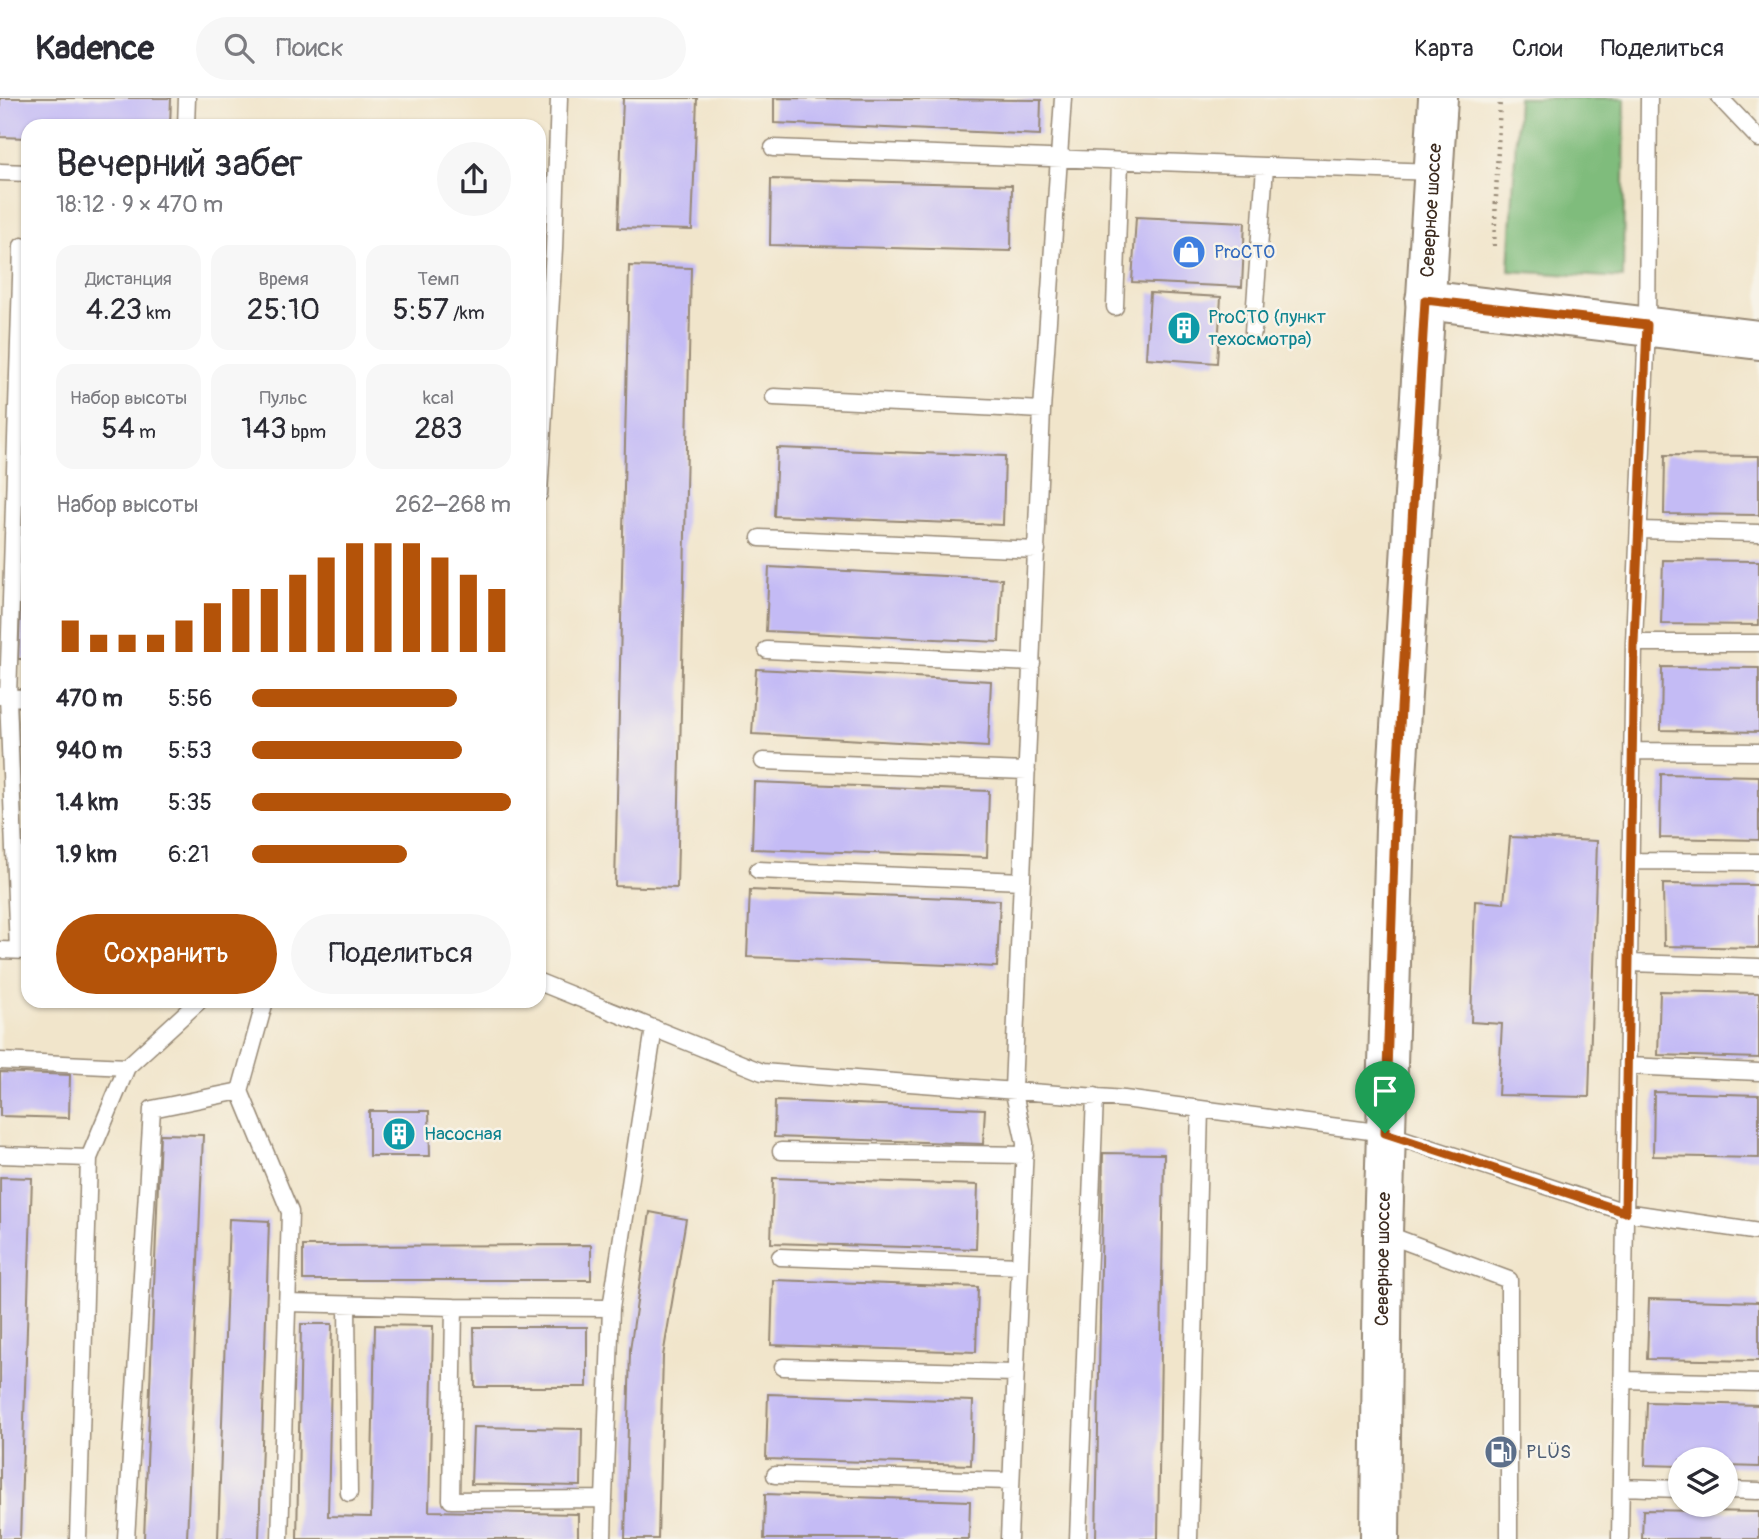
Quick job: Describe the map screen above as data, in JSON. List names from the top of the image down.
{
  "streets": {
    "main road": ["Северное шоссе"]
  },
  "places": {
    "shop": ["ProСТО"],
    "building": ["ProСТО (пункт техосмотра)", "Насосная"],
    "fuel station": ["PLÜS"]
  },
  "page": {
    "header": "Kadence",
    "search": "Поиск",
    "nav": ["Карта", "Слои", "Поделиться"],
    "heading": ["Вечерний забег", "18:12 · 9 × 470 m"],
    "stats": [
      ["Дистанция", "4.23 km"],
      ["Время", "25:10"],
      ["Темп", "5:57 /km"],
      ["Набор высоты", "54 m"],
      ["Пульс", "143 bpm"],
      ["kcal", "283"]
    ],
    "chart": ["Набор высоты", "262–268 m"],
    "list": [
      {
        "name": "470 m",
        "note": "5:56"
      },
      {
        "name": "940 m",
        "note": "5:53"
      },
      {
        "name": "1.4 km",
        "note": "5:35"
      },
      {
        "name": "1.9 km",
        "note": "6:21"
      }
    ],
    "buttons": ["Сохранить", "Поделиться"]
  }
}
